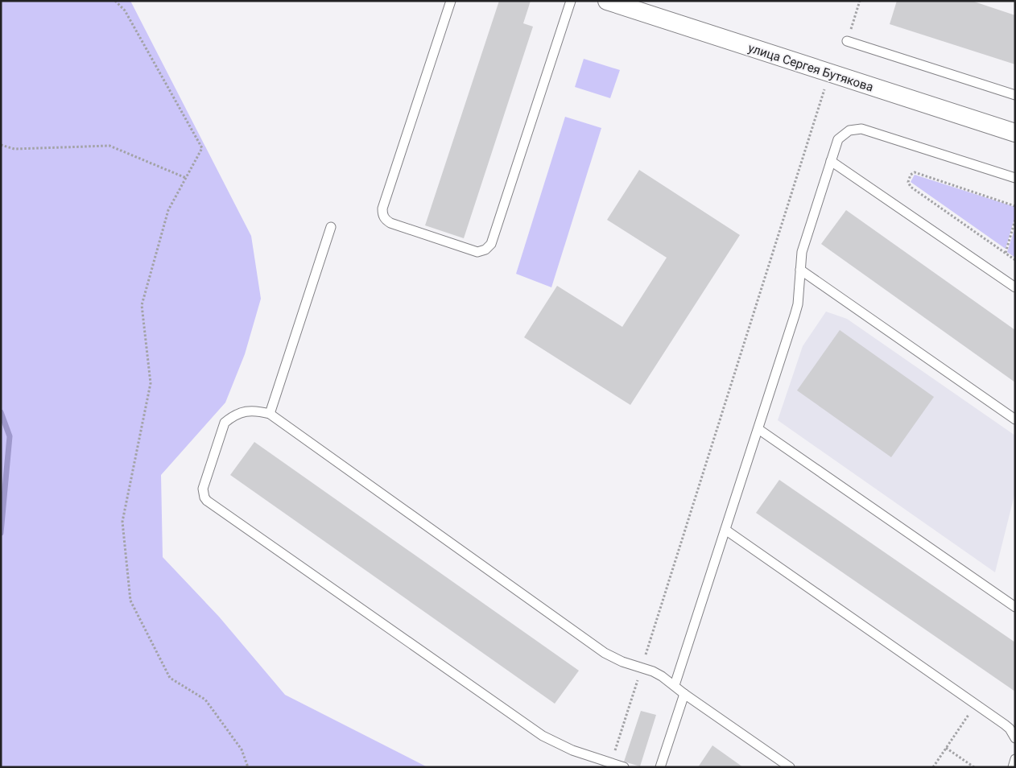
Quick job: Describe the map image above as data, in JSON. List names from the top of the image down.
{
  "streets": {
    "street": ["улица Сергея Бутякова"]
  }
}
